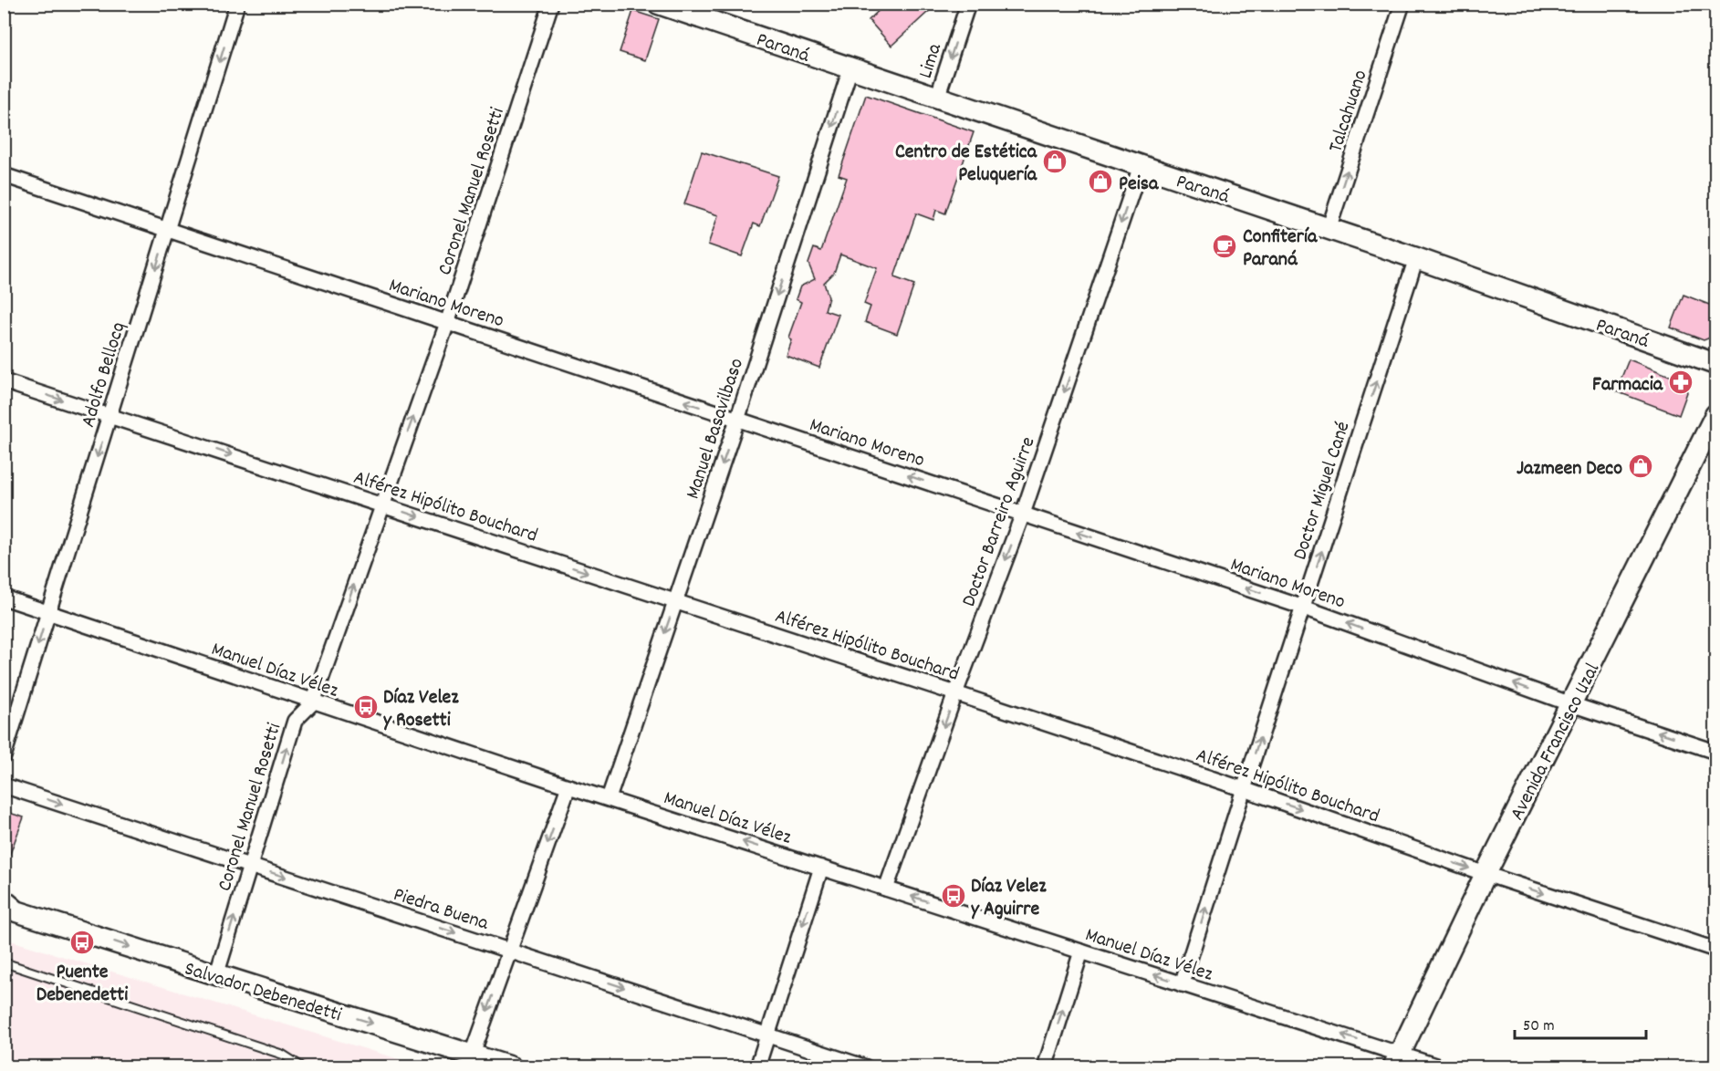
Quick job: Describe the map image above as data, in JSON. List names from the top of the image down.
{
  "streets": {
    "street": [
      "Paraná",
      "Lima",
      "Talcahuano",
      "Coronel Manuel Rosetti",
      "Mariano Moreno",
      "Adolfo Bellocq",
      "Manuel Basavilbaso",
      "Doctor Miguel Cané",
      "Alférez Hipólito Bouchard",
      "Doctor Barreiro Aguirre",
      "Manuel Díaz Vélez",
      "Avenida Francisco Uzal",
      "Piedra Buena",
      "Salvador Debenedetti"
    ]
  },
  "crossings": [
    ["Paraná", "Lima"],
    ["Paraná", "Talcahuano"],
    ["Paraná", "Manuel Basavilbaso"],
    ["Paraná", "Doctor Miguel Cané"],
    ["Paraná", "Doctor Barreiro Aguirre"],
    ["Coronel Manuel Rosetti", "Mariano Moreno"],
    ["Coronel Manuel Rosetti", "Alférez Hipólito Bouchard"],
    ["Coronel Manuel Rosetti", "Manuel Díaz Vélez"],
    ["Coronel Manuel Rosetti", "Piedra Buena"],
    ["Coronel Manuel Rosetti", "Salvador Debenedetti"],
    ["Mariano Moreno", "Adolfo Bellocq"],
    ["Mariano Moreno", "Manuel Basavilbaso"],
    ["Mariano Moreno", "Doctor Miguel Cané"],
    ["Mariano Moreno", "Doctor Barreiro Aguirre"],
    ["Mariano Moreno", "Avenida Francisco Uzal"],
    ["Adolfo Bellocq", "Alférez Hipólito Bouchard"],
    ["Adolfo Bellocq", "Manuel Díaz Vélez"],
    ["Manuel Basavilbaso", "Alférez Hipólito Bouchard"],
    ["Manuel Basavilbaso", "Manuel Díaz Vélez"],
    ["Doctor Miguel Cané", "Alférez Hipólito Bouchard"],
    ["Doctor Miguel Cané", "Manuel Díaz Vélez"],
    ["Alférez Hipólito Bouchard", "Doctor Barreiro Aguirre"],
    ["Alférez Hipólito Bouchard", "Avenida Francisco Uzal"],
    ["Doctor Barreiro Aguirre", "Manuel Díaz Vélez"],
    ["Manuel Díaz Vélez", "Avenida Francisco Uzal"]
  ],
  "one_way": [
    "Lima",
    "Talcahuano",
    "Coronel Manuel Rosetti",
    "Mariano Moreno",
    "Adolfo Bellocq",
    "Manuel Basavilbaso",
    "Doctor Miguel Cané",
    "Alférez Hipólito Bouchard",
    "Doctor Barreiro Aguirre",
    "Manuel Díaz Vélez",
    "Piedra Buena",
    "Salvador Debenedetti"
  ],
  "places": {
    "shop": ["Centro de Estética Peluquería", "Peisa", "Jazmeen Deco"],
    "cafe": ["Confitería Paraná"],
    "pharmacy": ["Farmacia"],
    "bus stop": ["Díaz Velez y Rosetti", "Díaz Velez y Aguirre", "Puente Debenedetti"]
  },
  "scale_bar": "50 m"
}
